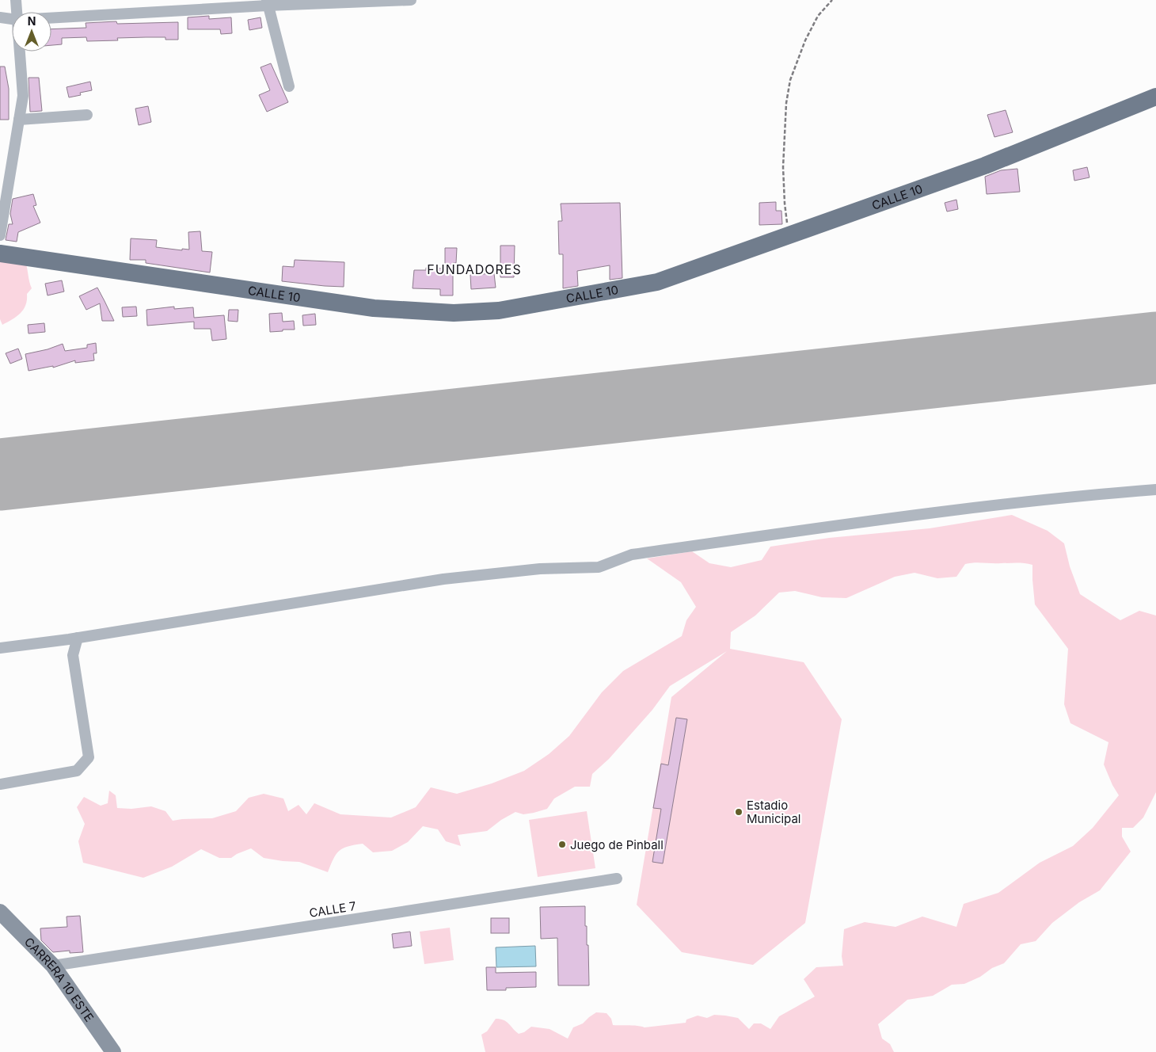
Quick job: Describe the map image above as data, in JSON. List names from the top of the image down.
{
  "streets": {
    "main road": ["CALLE 10"],
    "street": ["CALLE 7", "CARRERA 10 ESTE"]
  },
  "crossings": [
    ["CALLE 7", "CARRERA 10 ESTE"]
  ],
  "districts": ["FUNDADORES"],
  "places": ["Estadio Municipal", "Juego de Pinball"],
  "north": "top"
}
